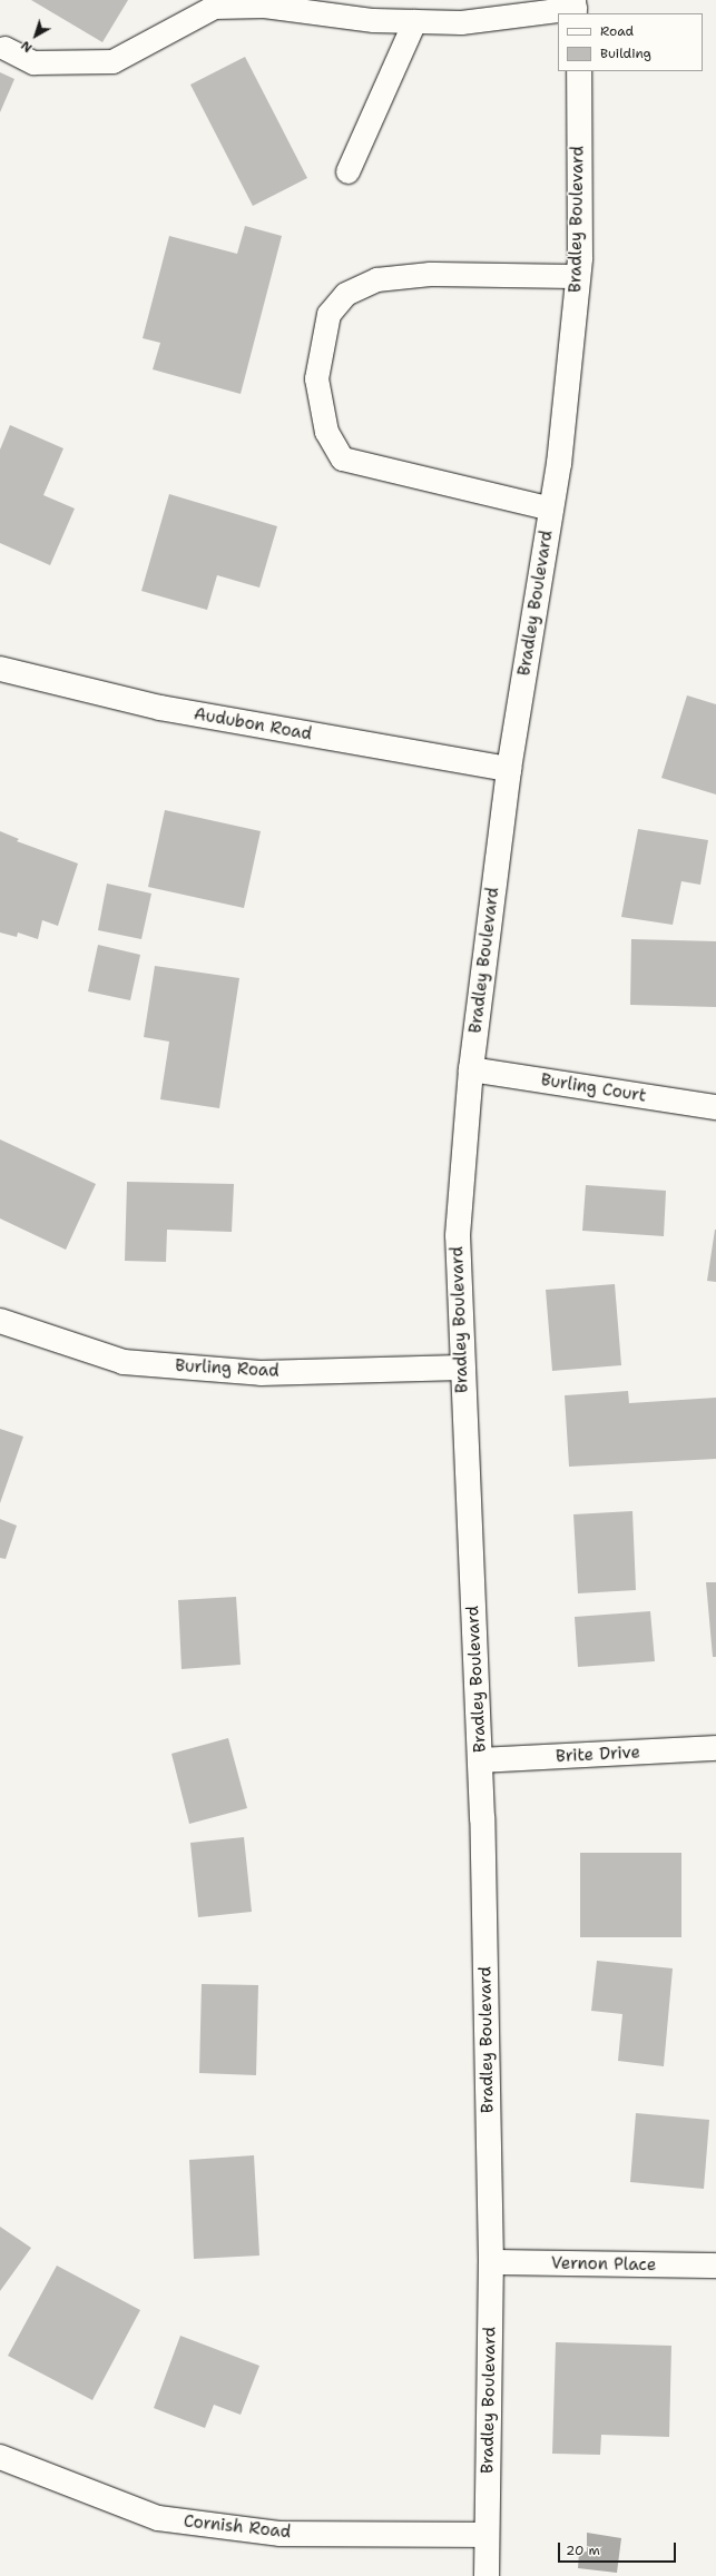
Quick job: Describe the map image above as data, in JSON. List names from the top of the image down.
{
  "streets": {
    "main road": [
      "Bradley Boulevard",
      "Audubon Road",
      "Burling Court",
      "Burling Road",
      "Brite Drive",
      "Vernon Place",
      "Cornish Road"
    ]
  },
  "crossings": [
    ["Bradley Boulevard", "Audubon Road"],
    ["Bradley Boulevard", "Burling Court"],
    ["Bradley Boulevard", "Burling Road"],
    ["Bradley Boulevard", "Brite Drive"],
    ["Bradley Boulevard", "Vernon Place"],
    ["Bradley Boulevard", "Cornish Road"]
  ],
  "legend": ["Road", "Building"],
  "scale_bar": "20 m",
  "north": "bottom left"
}
